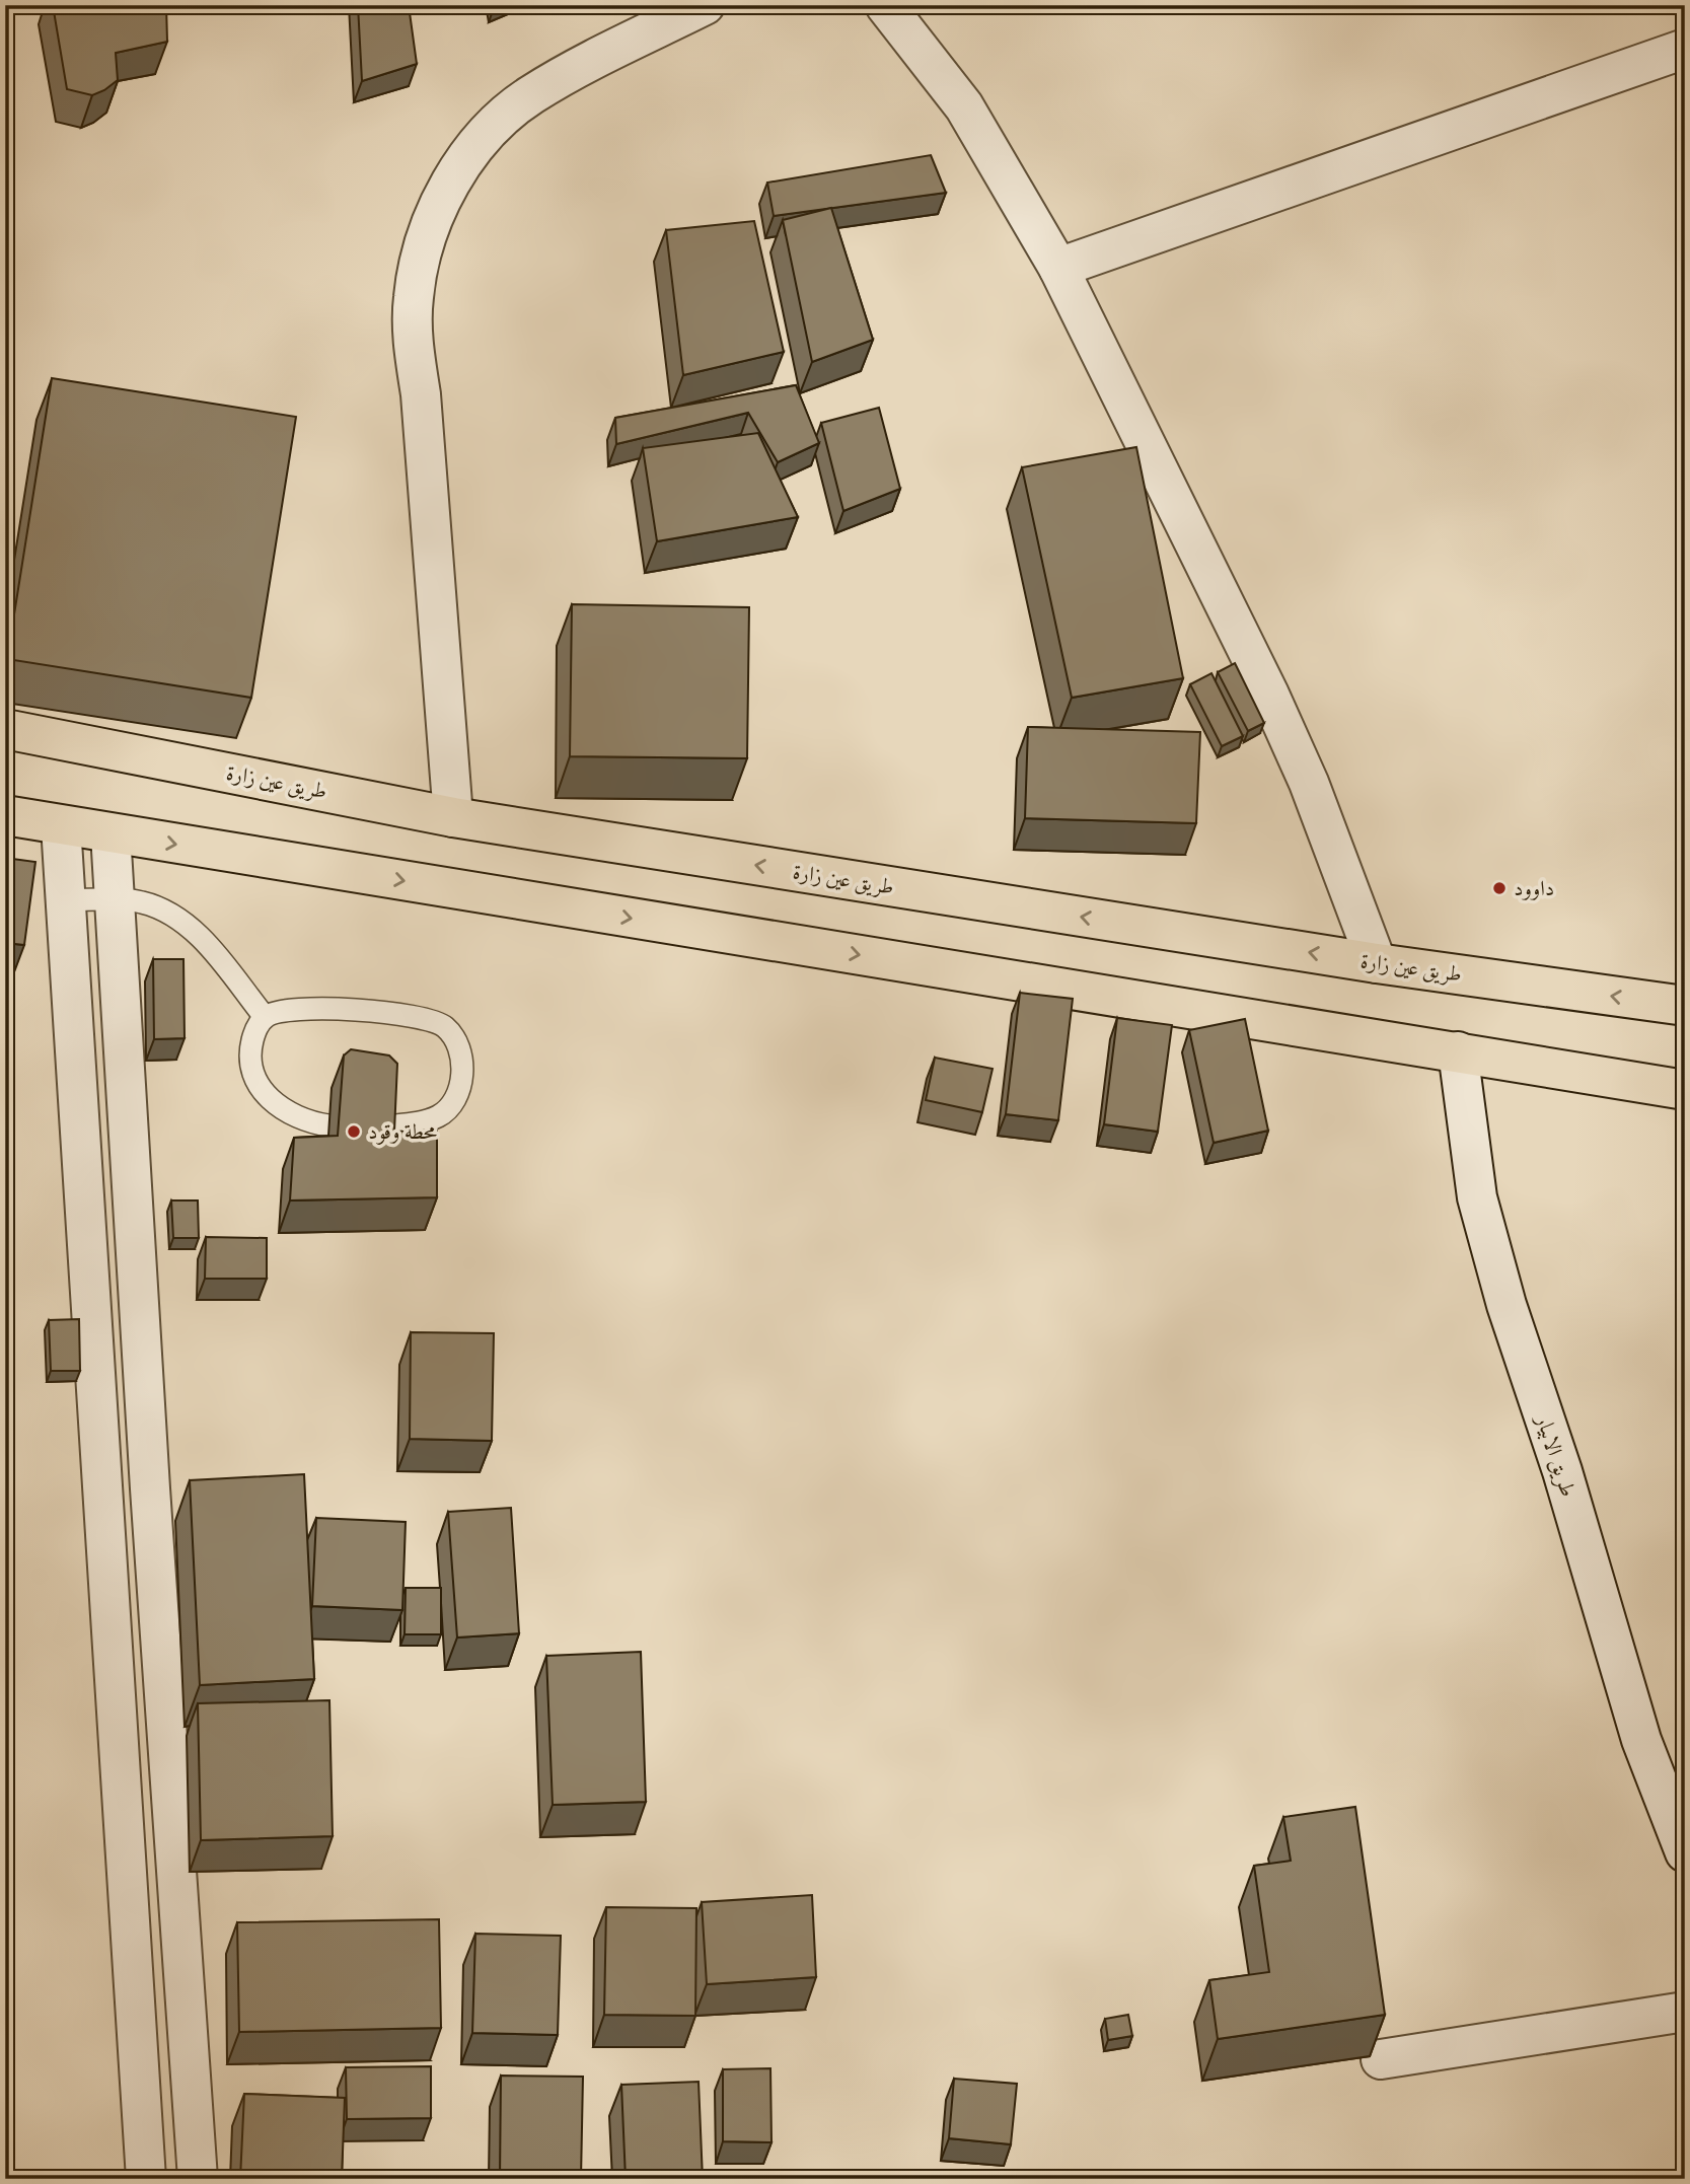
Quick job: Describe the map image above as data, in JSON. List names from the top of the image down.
{
  "streets": {
    "main road": ["طريق عين زارة"],
    "street": ["طريق الابيار"]
  },
  "places": ["داوود", "محطة وقود"]
}
